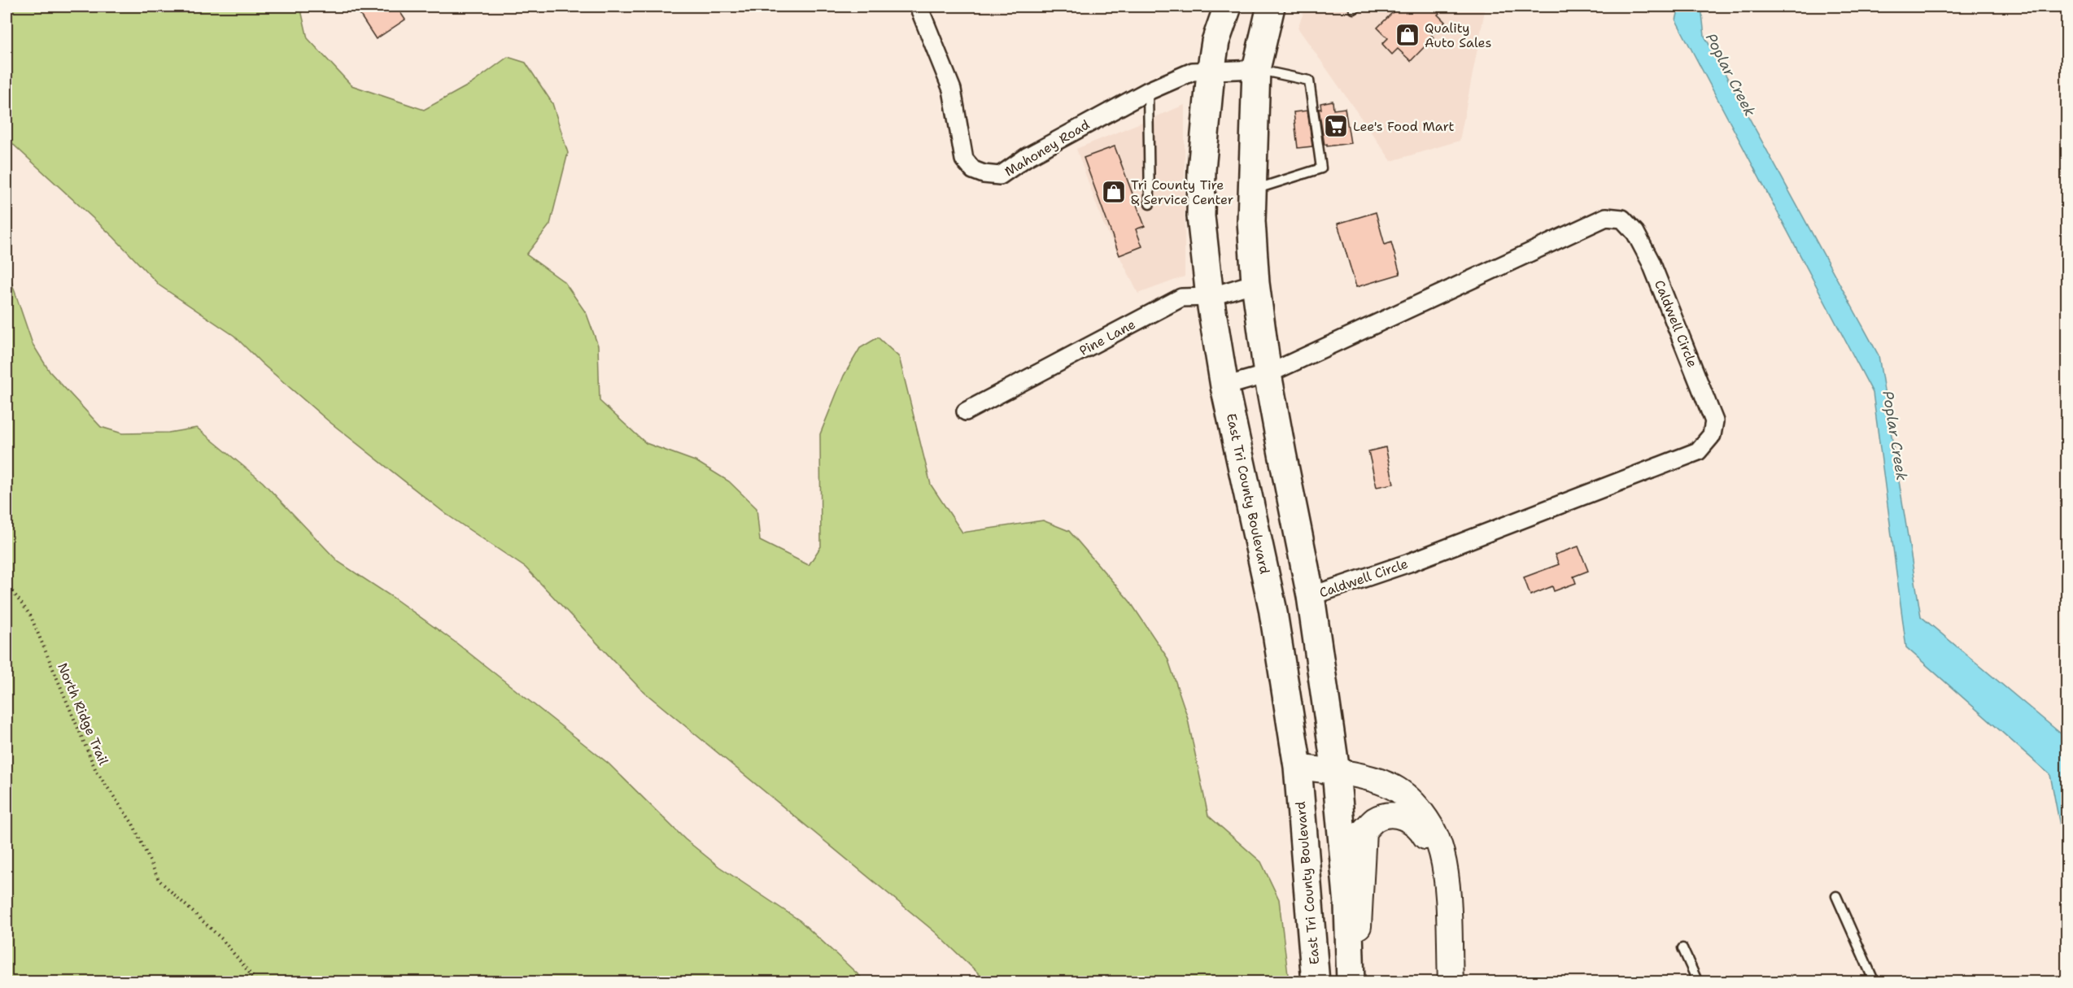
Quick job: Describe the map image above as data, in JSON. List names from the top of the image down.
{
  "streets": {
    "highway": ["East Tri County Boulevard"],
    "street": ["Mahoney Road", "Caldwell Circle", "Pine Lane"],
    "path": ["North Ridge Trail"]
  },
  "crossings": [
    ["Mahoney Road", "East Tri County Boulevard"],
    ["Caldwell Circle", "East Tri County Boulevard"],
    ["Pine Lane", "East Tri County Boulevard"]
  ],
  "water": ["Poplar Creek"],
  "places": {
    "shop": ["Quality Auto Sales", "Tri County Tire & Service Center"],
    "supermarket": ["Lee's Food Mart"]
  }
}
